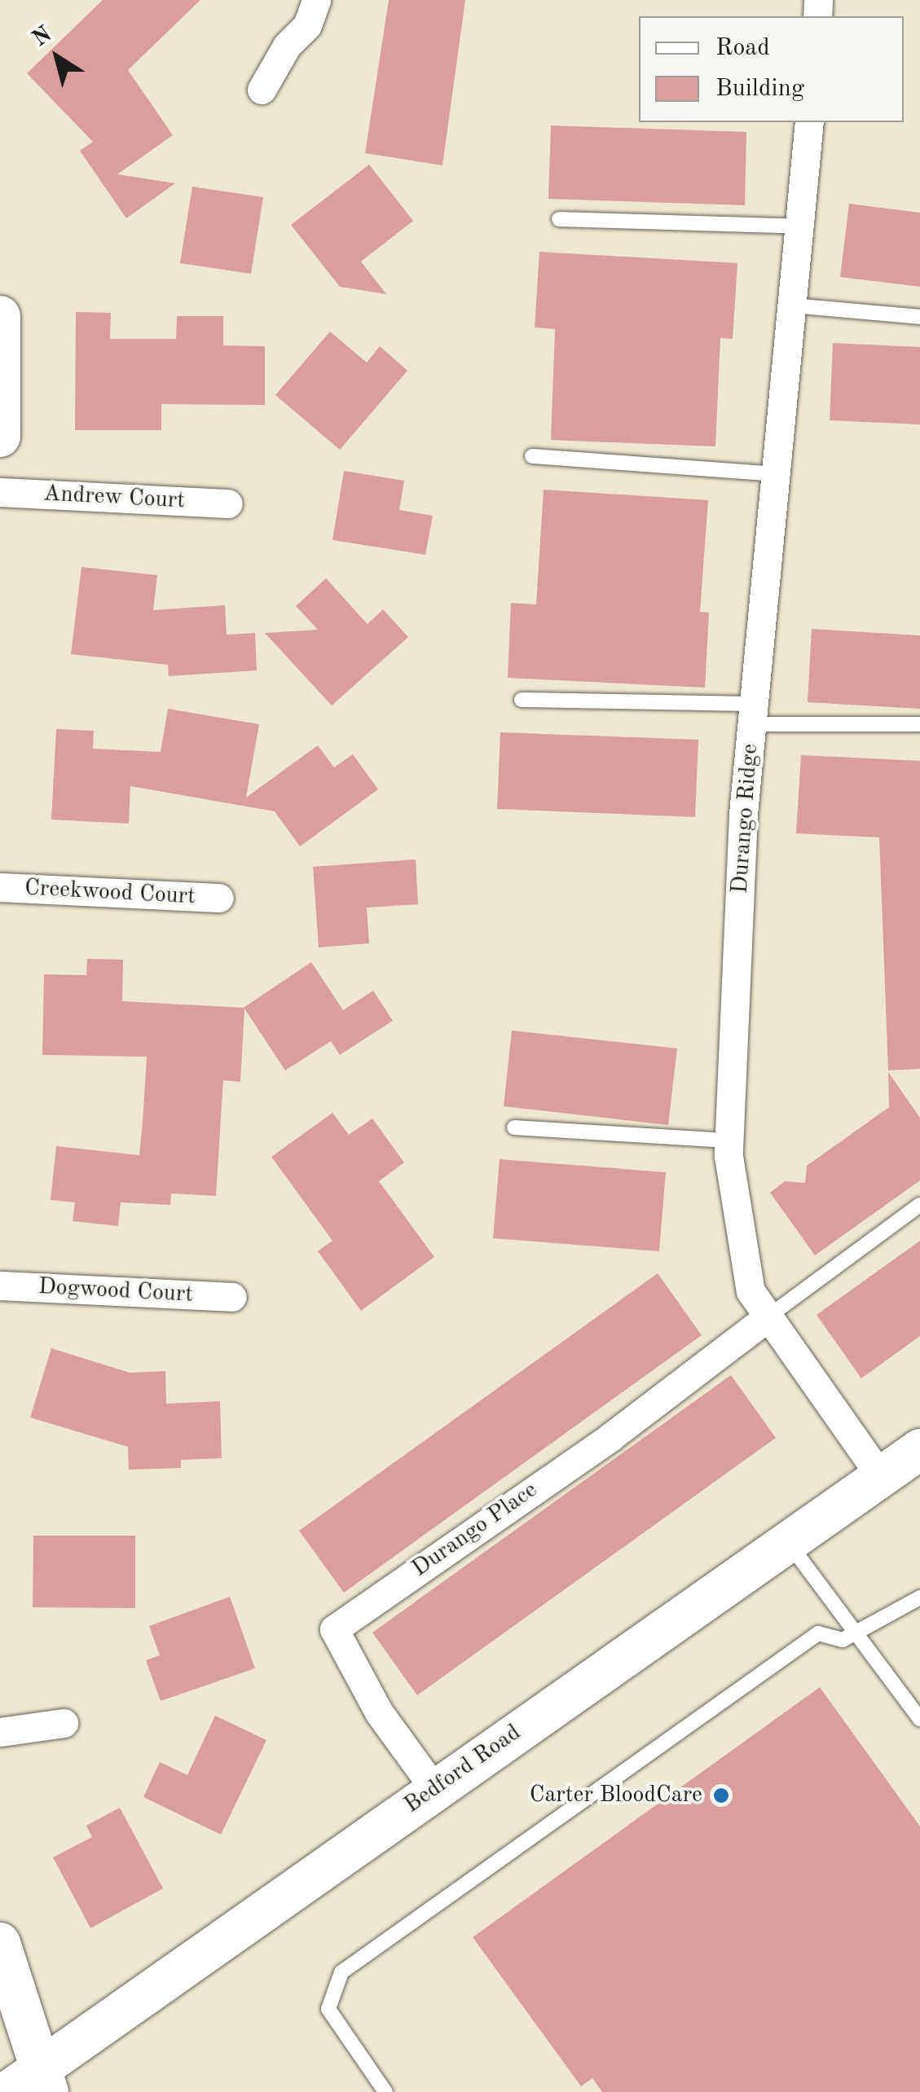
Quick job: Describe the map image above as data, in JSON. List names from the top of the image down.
{
  "streets": {
    "main road": ["Bedford Road"],
    "street": [
      "Andrew Court",
      "Durango Ridge",
      "Creekwood Court",
      "Dogwood Court",
      "Durango Place"
    ]
  },
  "crossings": [
    ["Durango Ridge", "Durango Place"],
    ["Durango Ridge", "Bedford Road"],
    ["Durango Place", "Bedford Road"]
  ],
  "places": ["Carter BloodCare"],
  "legend": ["Road", "Building"],
  "north": "top left"
}
